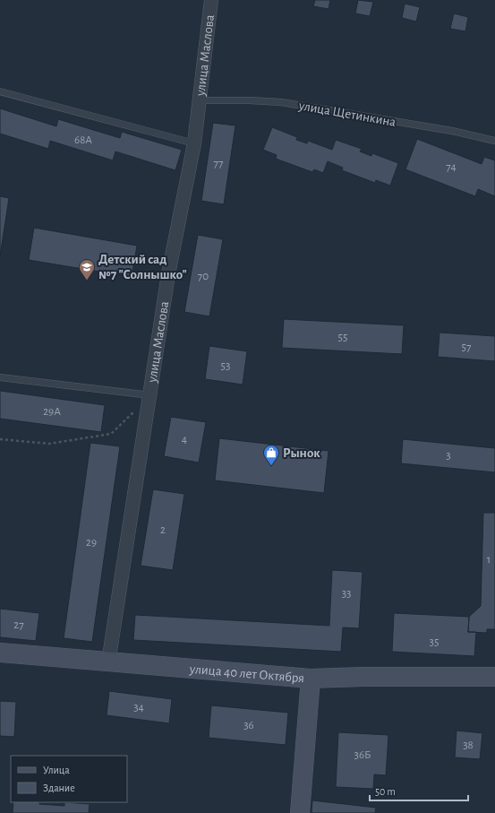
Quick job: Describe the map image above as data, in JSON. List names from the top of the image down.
{
  "streets": {
    "street": ["улица Маслова", "улица 40 лет Октября"],
    "lane": ["улица Щетинкина"]
  },
  "crossings": [
    ["улица Маслова", "улица Щетинкина"],
    ["улица Маслова", "улица 40 лет Октября"]
  ],
  "places": {
    "school or university": ["Детский сад №7 \"Солнышко\""],
    "shop": ["Рынок"]
  },
  "house_numbers": [
    "68А",
    "77",
    "74",
    "70",
    "55",
    "57",
    "53",
    "29А",
    "4",
    "3",
    "2",
    "29",
    "1",
    "33",
    "27",
    "35",
    "34",
    "36",
    "38",
    "36Б"
  ],
  "legend": ["Улица", "Здание"],
  "scale_bar": "50 m"
}
